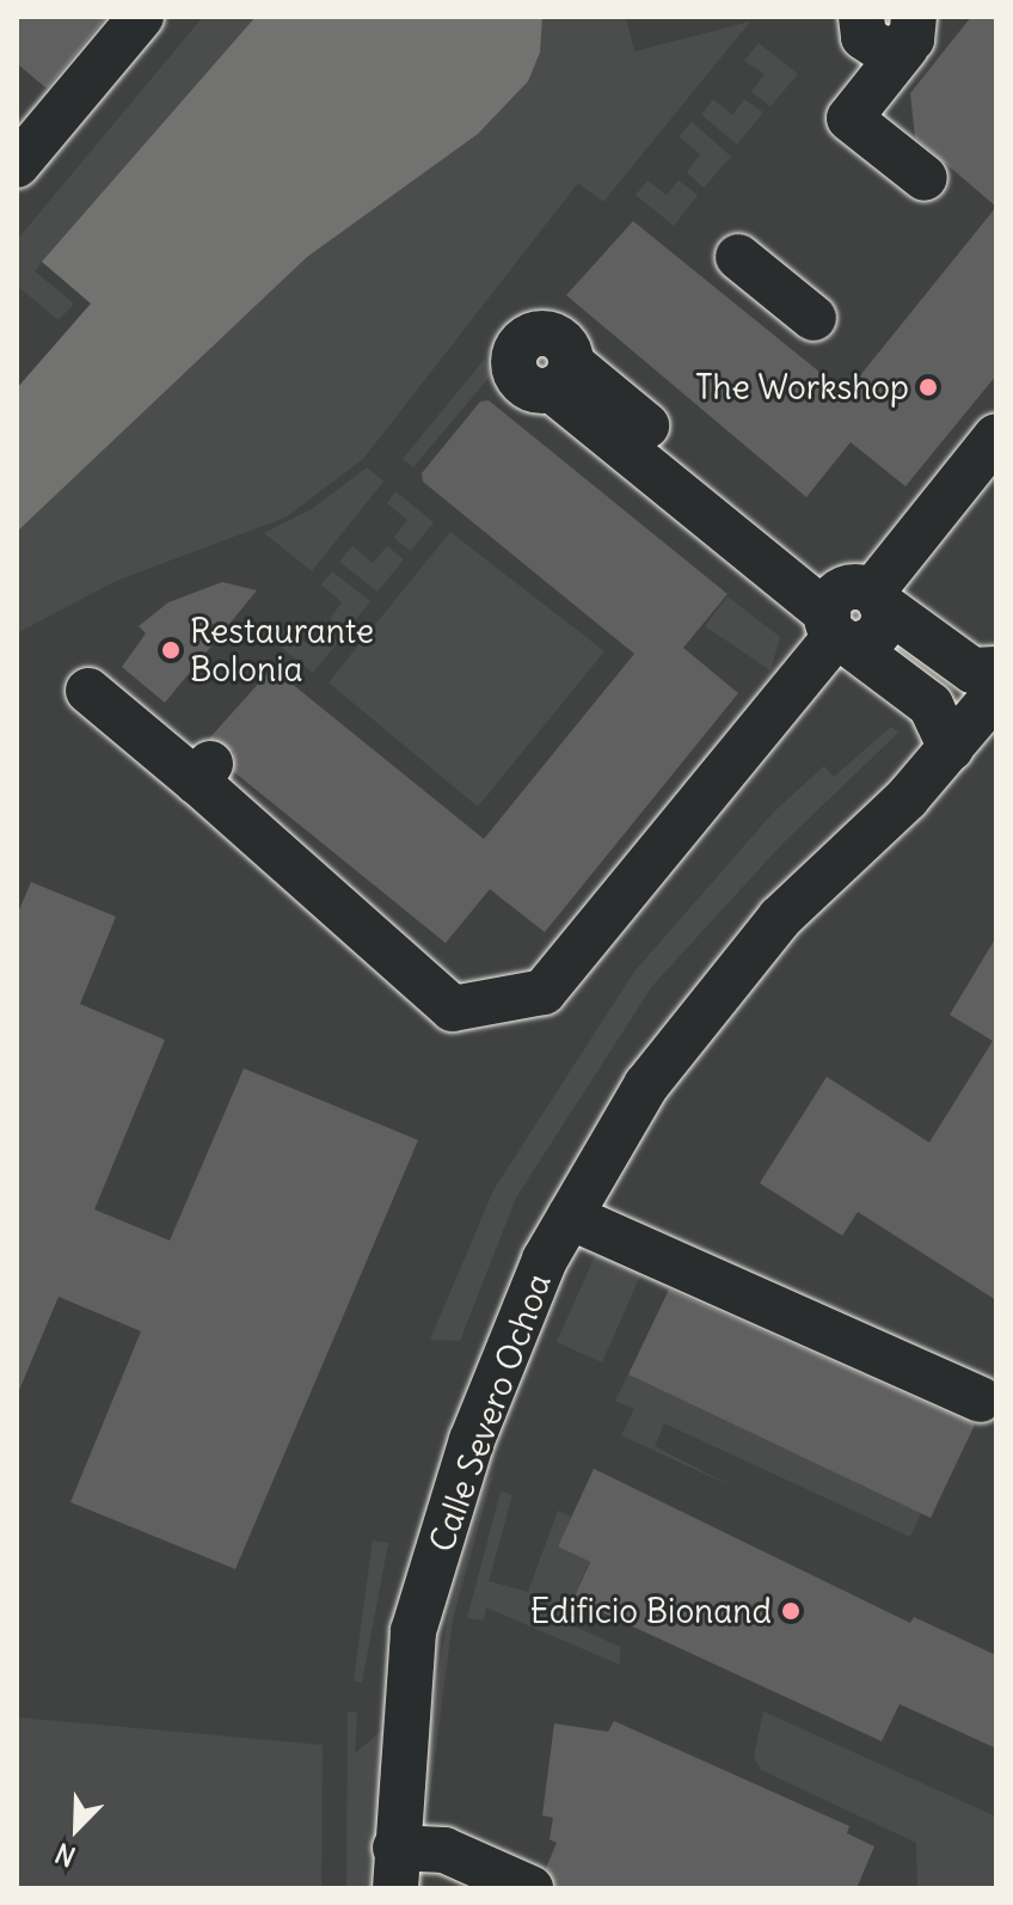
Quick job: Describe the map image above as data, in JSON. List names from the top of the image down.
{
  "streets": {
    "street": ["Calle Severo Ochoa"]
  },
  "places": ["The Workshop", "Restaurante Bolonia", "Edificio Bionand"],
  "north": "bottom left"
}
